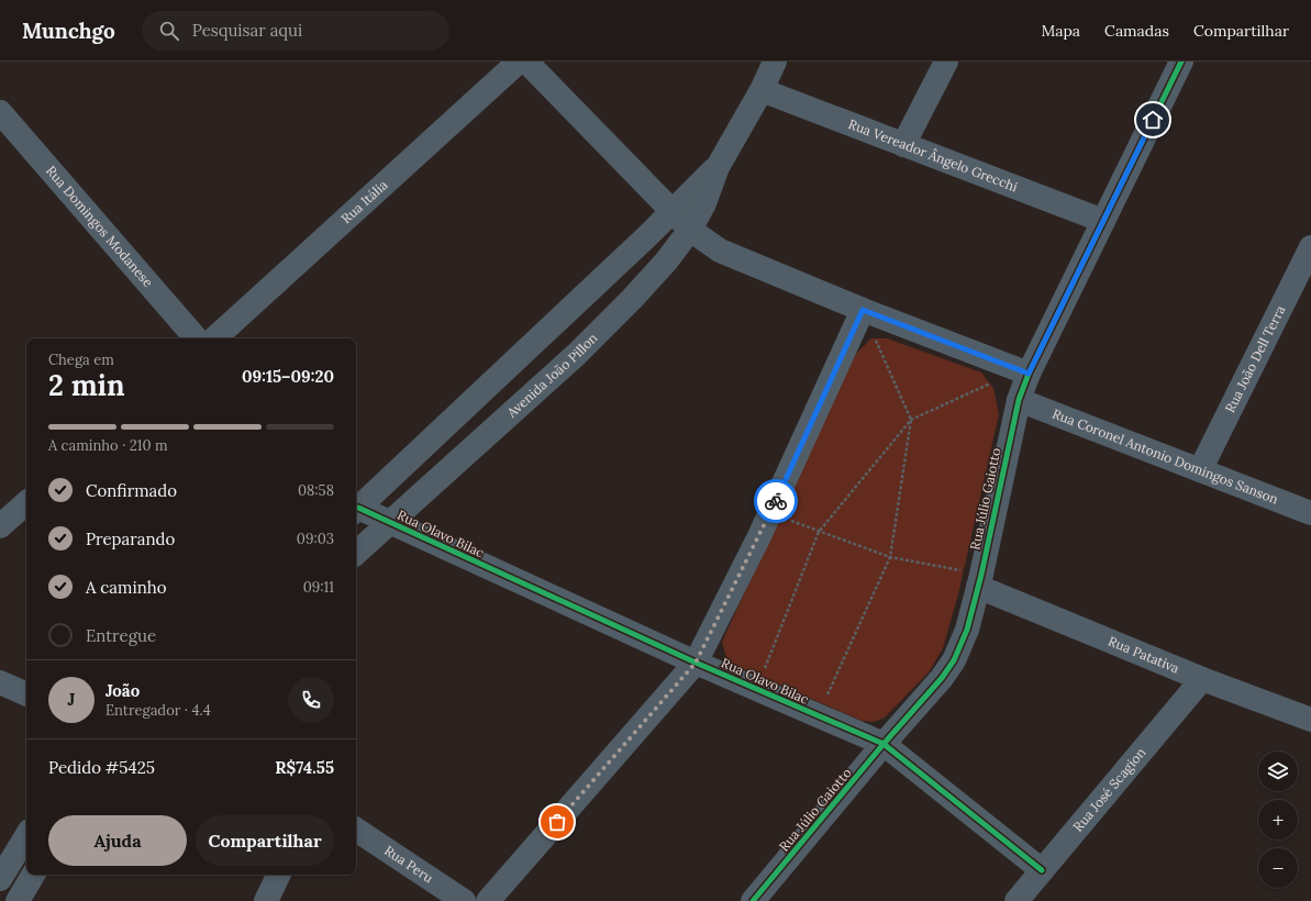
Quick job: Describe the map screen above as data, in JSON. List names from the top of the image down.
{
  "streets": {
    "main road": ["Avenida João Pillon"],
    "street": [
      "Rua Vereador Ângelo Grecchi",
      "Rua Itália",
      "Rua Domingos Modanese",
      "Rua João Dell Terra",
      "Rua Coronel Antonio Domingos Sanson",
      "Rua Júlio Gaiotto",
      "Rua Olavo Bilac",
      "Rua Patativa",
      "Rua José Scagion",
      "Rua Peru"
    ]
  },
  "crossings": [
    ["Rua Vereador Ângelo Grecchi", "Avenida João Pillon"],
    ["Rua Vereador Ângelo Grecchi", "Rua Júlio Gaiotto"],
    ["Rua João Dell Terra", "Rua Coronel Antonio Domingos Sanson"],
    ["Avenida João Pillon", "Rua Olavo Bilac"],
    ["Rua Coronel Antonio Domingos Sanson", "Rua Júlio Gaiotto"],
    ["Rua Júlio Gaiotto", "Rua Olavo Bilac"],
    ["Rua Júlio Gaiotto", "Rua Patativa"],
    ["Rua Olavo Bilac", "Rua José Scagion"],
    ["Rua Patativa", "Rua José Scagion"]
  ],
  "page": {
    "header": "Munchgo",
    "search": "Pesquisar aqui",
    "nav": ["Mapa", "Camadas", "Compartilhar"],
    "heading": ["2 min", "Chega em", "09:15–09:20"],
    "panel": [
      "João",
      "Entregador · 4.4",
      "Pedido #5425",
      "R$74.55"
    ],
    "bar": "A caminho · 210 m",
    "list": [
      ["Confirmado", "08:58"],
      ["Preparando", "09:03"],
      ["A caminho", "09:11"],
      "Entregue"
    ],
    "round": "J",
    "map_buttons": ["+", "−"],
    "buttons": ["Ajuda", "Compartilhar"]
  }
}
